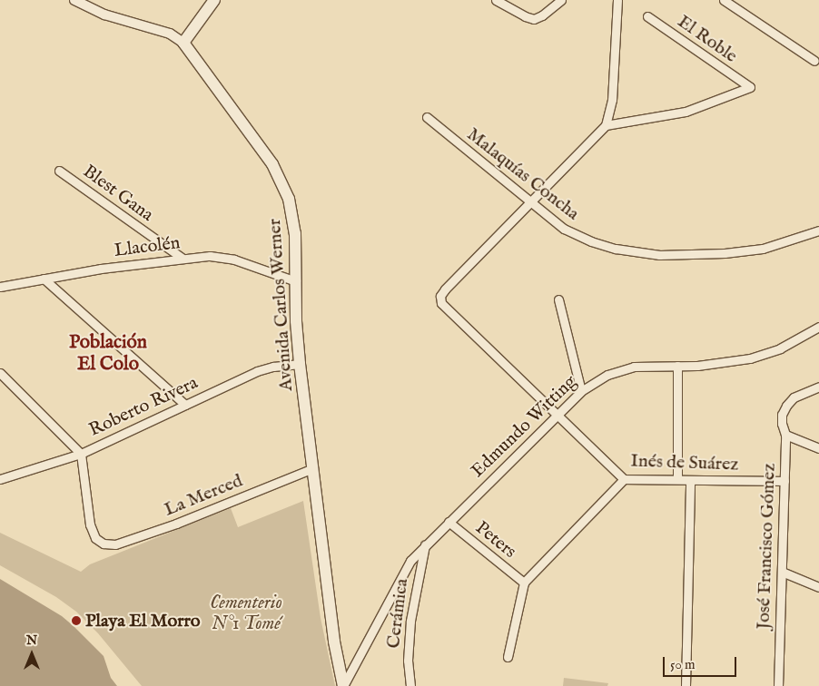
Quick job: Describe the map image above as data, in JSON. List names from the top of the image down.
{
  "streets": {
    "main road": ["Avenida Carlos Werner"],
    "street": [
      "El Roble",
      "Malaquías Concha",
      "Blest Gana",
      "Llacolén",
      "Roberto Rivera",
      "Edmundo Witting",
      "Inés de Suárez",
      "La Merced",
      "Peters",
      "José Francisco Gómez",
      "Cerámica"
    ]
  },
  "crossings": [
    ["Malaquías Concha", "Inés de Suárez"],
    ["Blest Gana", "Llacolén"],
    ["Llacolén", "Avenida Carlos Werner"],
    ["Avenida Carlos Werner", "Roberto Rivera"],
    ["Avenida Carlos Werner", "Edmundo Witting"],
    ["Avenida Carlos Werner", "La Merced"],
    ["Roberto Rivera", "La Merced"],
    ["Edmundo Witting", "Inés de Suárez"],
    ["Edmundo Witting", "Peters"],
    ["Edmundo Witting", "Cerámica"],
    ["Inés de Suárez", "José Francisco Gómez"]
  ],
  "districts": ["Población El Colo"],
  "parks": ["Cementerio N°1 Tomé"],
  "places": ["Playa El Morro"],
  "scale_bar": "50 m",
  "north": "top"
}
